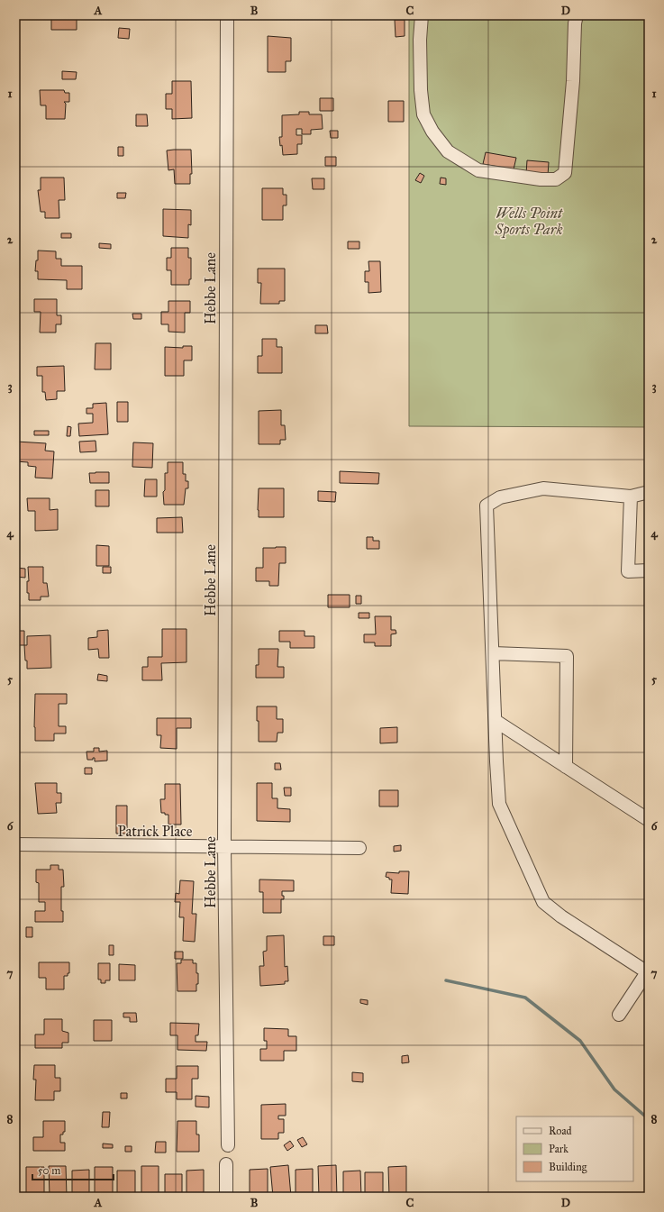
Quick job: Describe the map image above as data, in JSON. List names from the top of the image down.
{
  "streets": {
    "street": ["Hebbe Lane", "Patrick Place"]
  },
  "crossings": [
    ["Hebbe Lane", "Patrick Place"]
  ],
  "parks": ["Wells Point Sports Park"],
  "legend": ["Road", "Park", "Building"],
  "scale_bar": "50 m",
  "grid": {
    "columns": [
      "A",
      "B",
      "C",
      "D"
    ],
    "rows": [
      "1",
      "2",
      "3",
      "4",
      "5",
      "6",
      "7",
      "8"
    ]
  }
}
